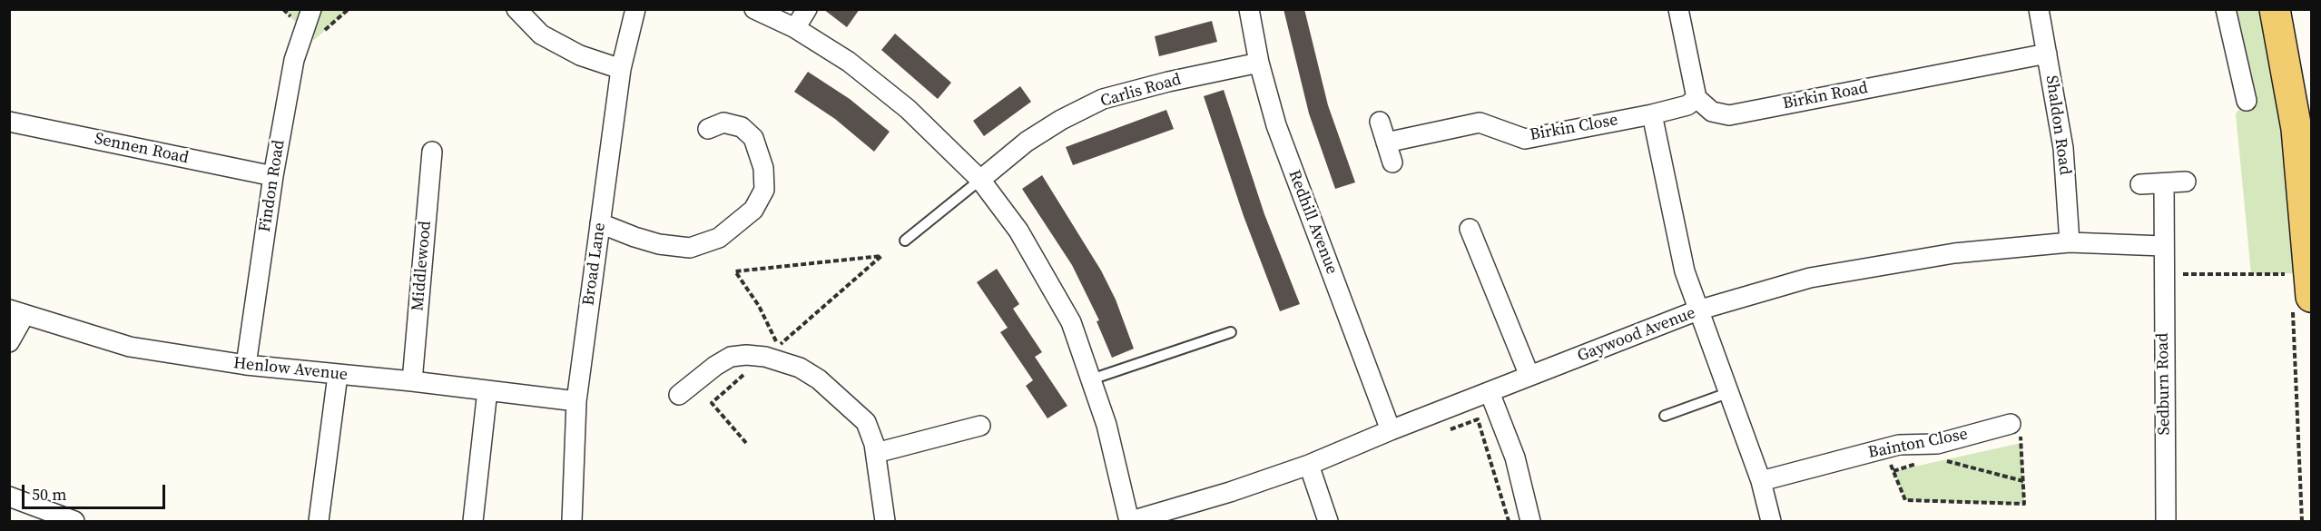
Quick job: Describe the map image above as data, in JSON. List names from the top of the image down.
{
  "streets": {
    "street": [
      "Carlis Road",
      "Birkin Road",
      "Shaldon Road",
      "Birkin Close",
      "Sennen Road",
      "Findon Road",
      "Redhill Avenue",
      "Broad Lane",
      "Middlewood",
      "Gaywood Avenue",
      "Henlow Avenue",
      "Sedburn Road",
      "Bainton Close"
    ]
  },
  "crossings": [
    ["Carlis Road", "Redhill Avenue"],
    ["Birkin Road", "Shaldon Road"],
    ["Birkin Road", "Birkin Close"],
    ["Shaldon Road", "Gaywood Avenue"],
    ["Sennen Road", "Findon Road"],
    ["Findon Road", "Henlow Avenue"],
    ["Redhill Avenue", "Gaywood Avenue"],
    ["Broad Lane", "Henlow Avenue"],
    ["Middlewood", "Henlow Avenue"],
    ["Gaywood Avenue", "Sedburn Road"]
  ],
  "scale_bar": "50 m"
}
